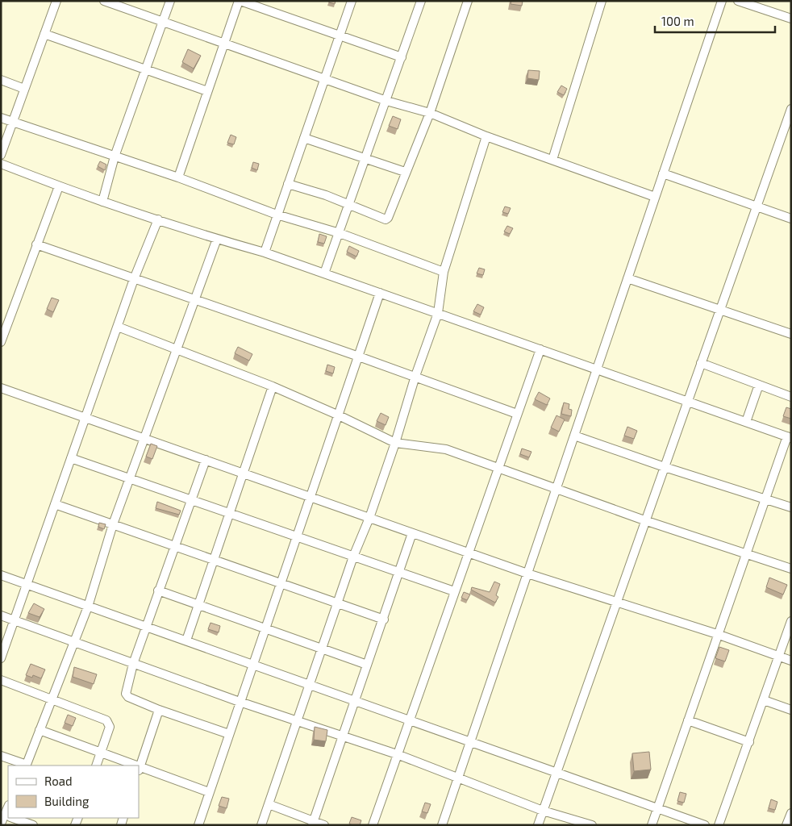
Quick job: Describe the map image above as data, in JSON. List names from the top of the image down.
{
  "legend": ["Road", "Building"],
  "scale_bar": "100 m"
}
